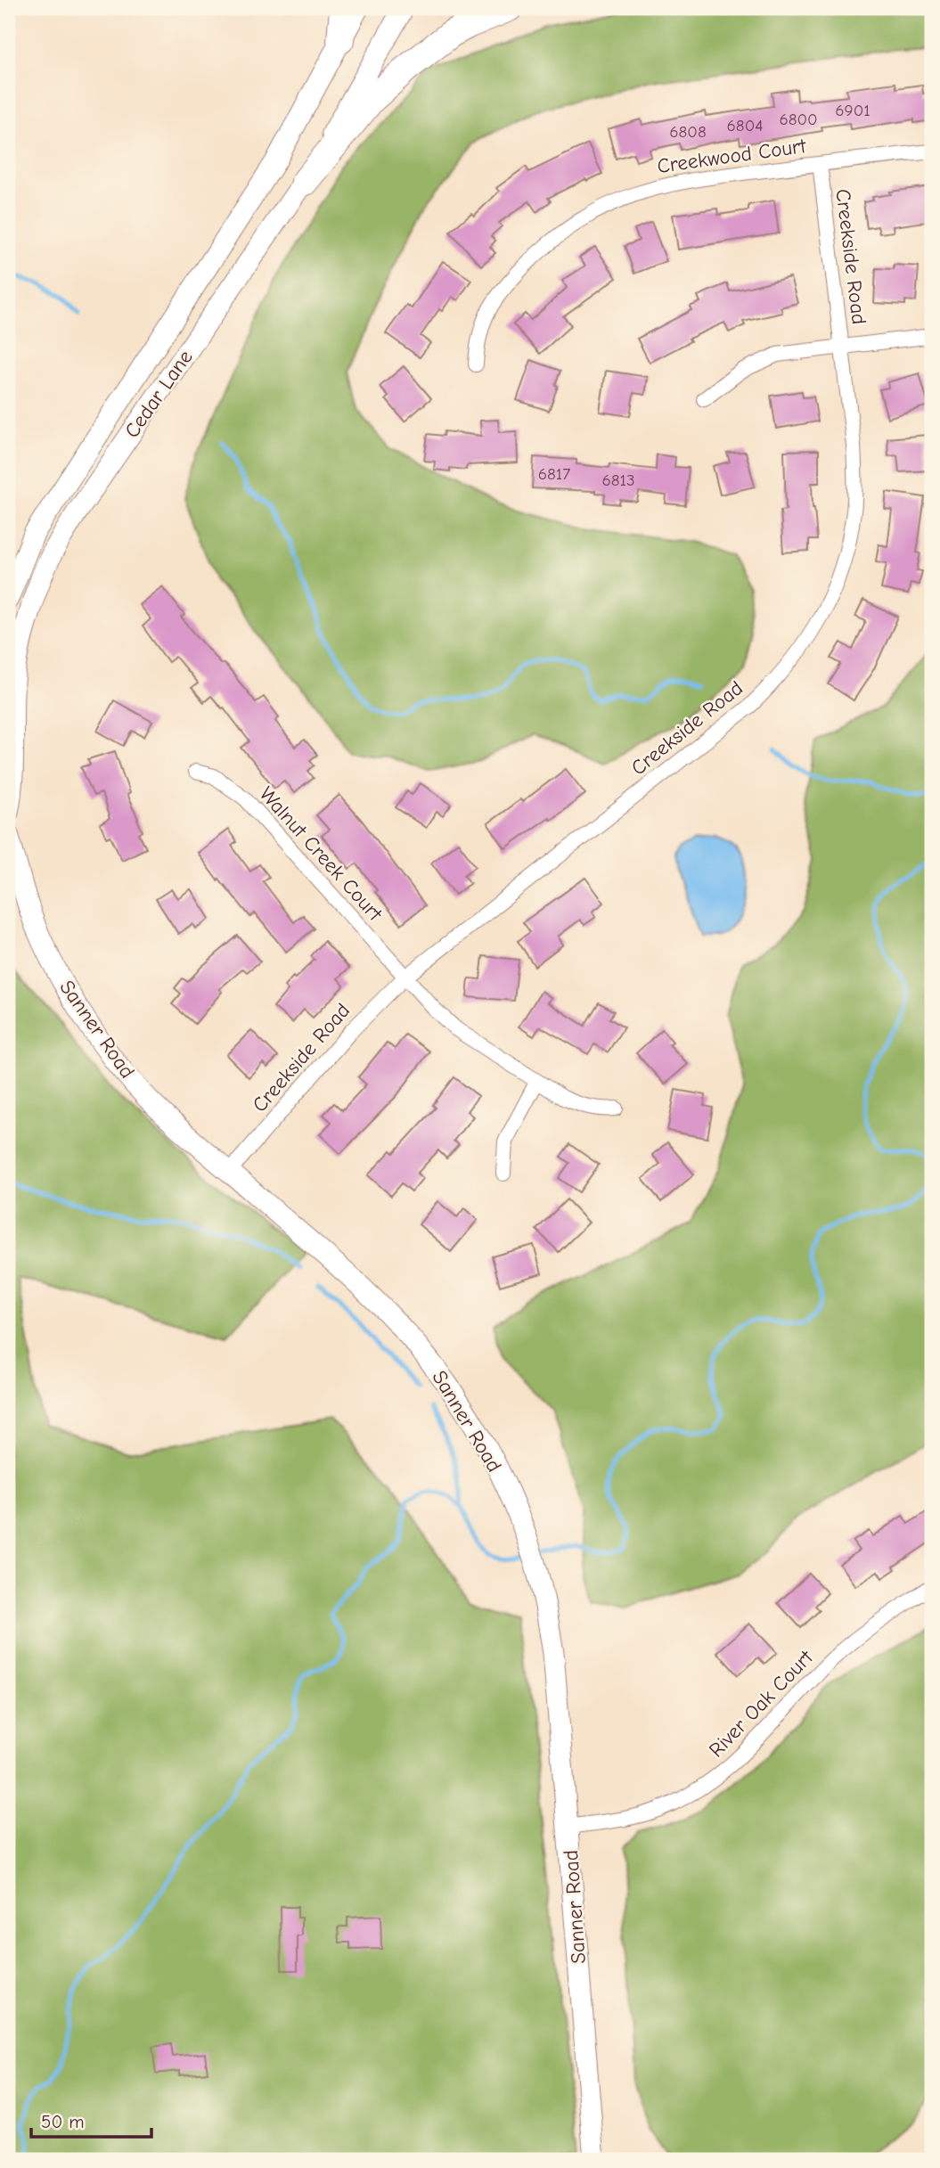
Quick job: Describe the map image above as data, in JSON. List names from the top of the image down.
{
  "streets": {
    "main road": ["Cedar Lane", "Sanner Road"],
    "street": [
      "Creekwood Court",
      "Creekside Road",
      "Walnut Creek Court",
      "River Oak Court"
    ]
  },
  "crossings": [
    ["Creekwood Court", "Creekside Road"],
    ["Creekside Road", "Walnut Creek Court"],
    ["Creekside Road", "Sanner Road"],
    ["Sanner Road", "River Oak Court"]
  ],
  "house_numbers": [
    "6901",
    "6800",
    "6804",
    "6808",
    "6817",
    "6813"
  ],
  "scale_bar": "50 m"
}
